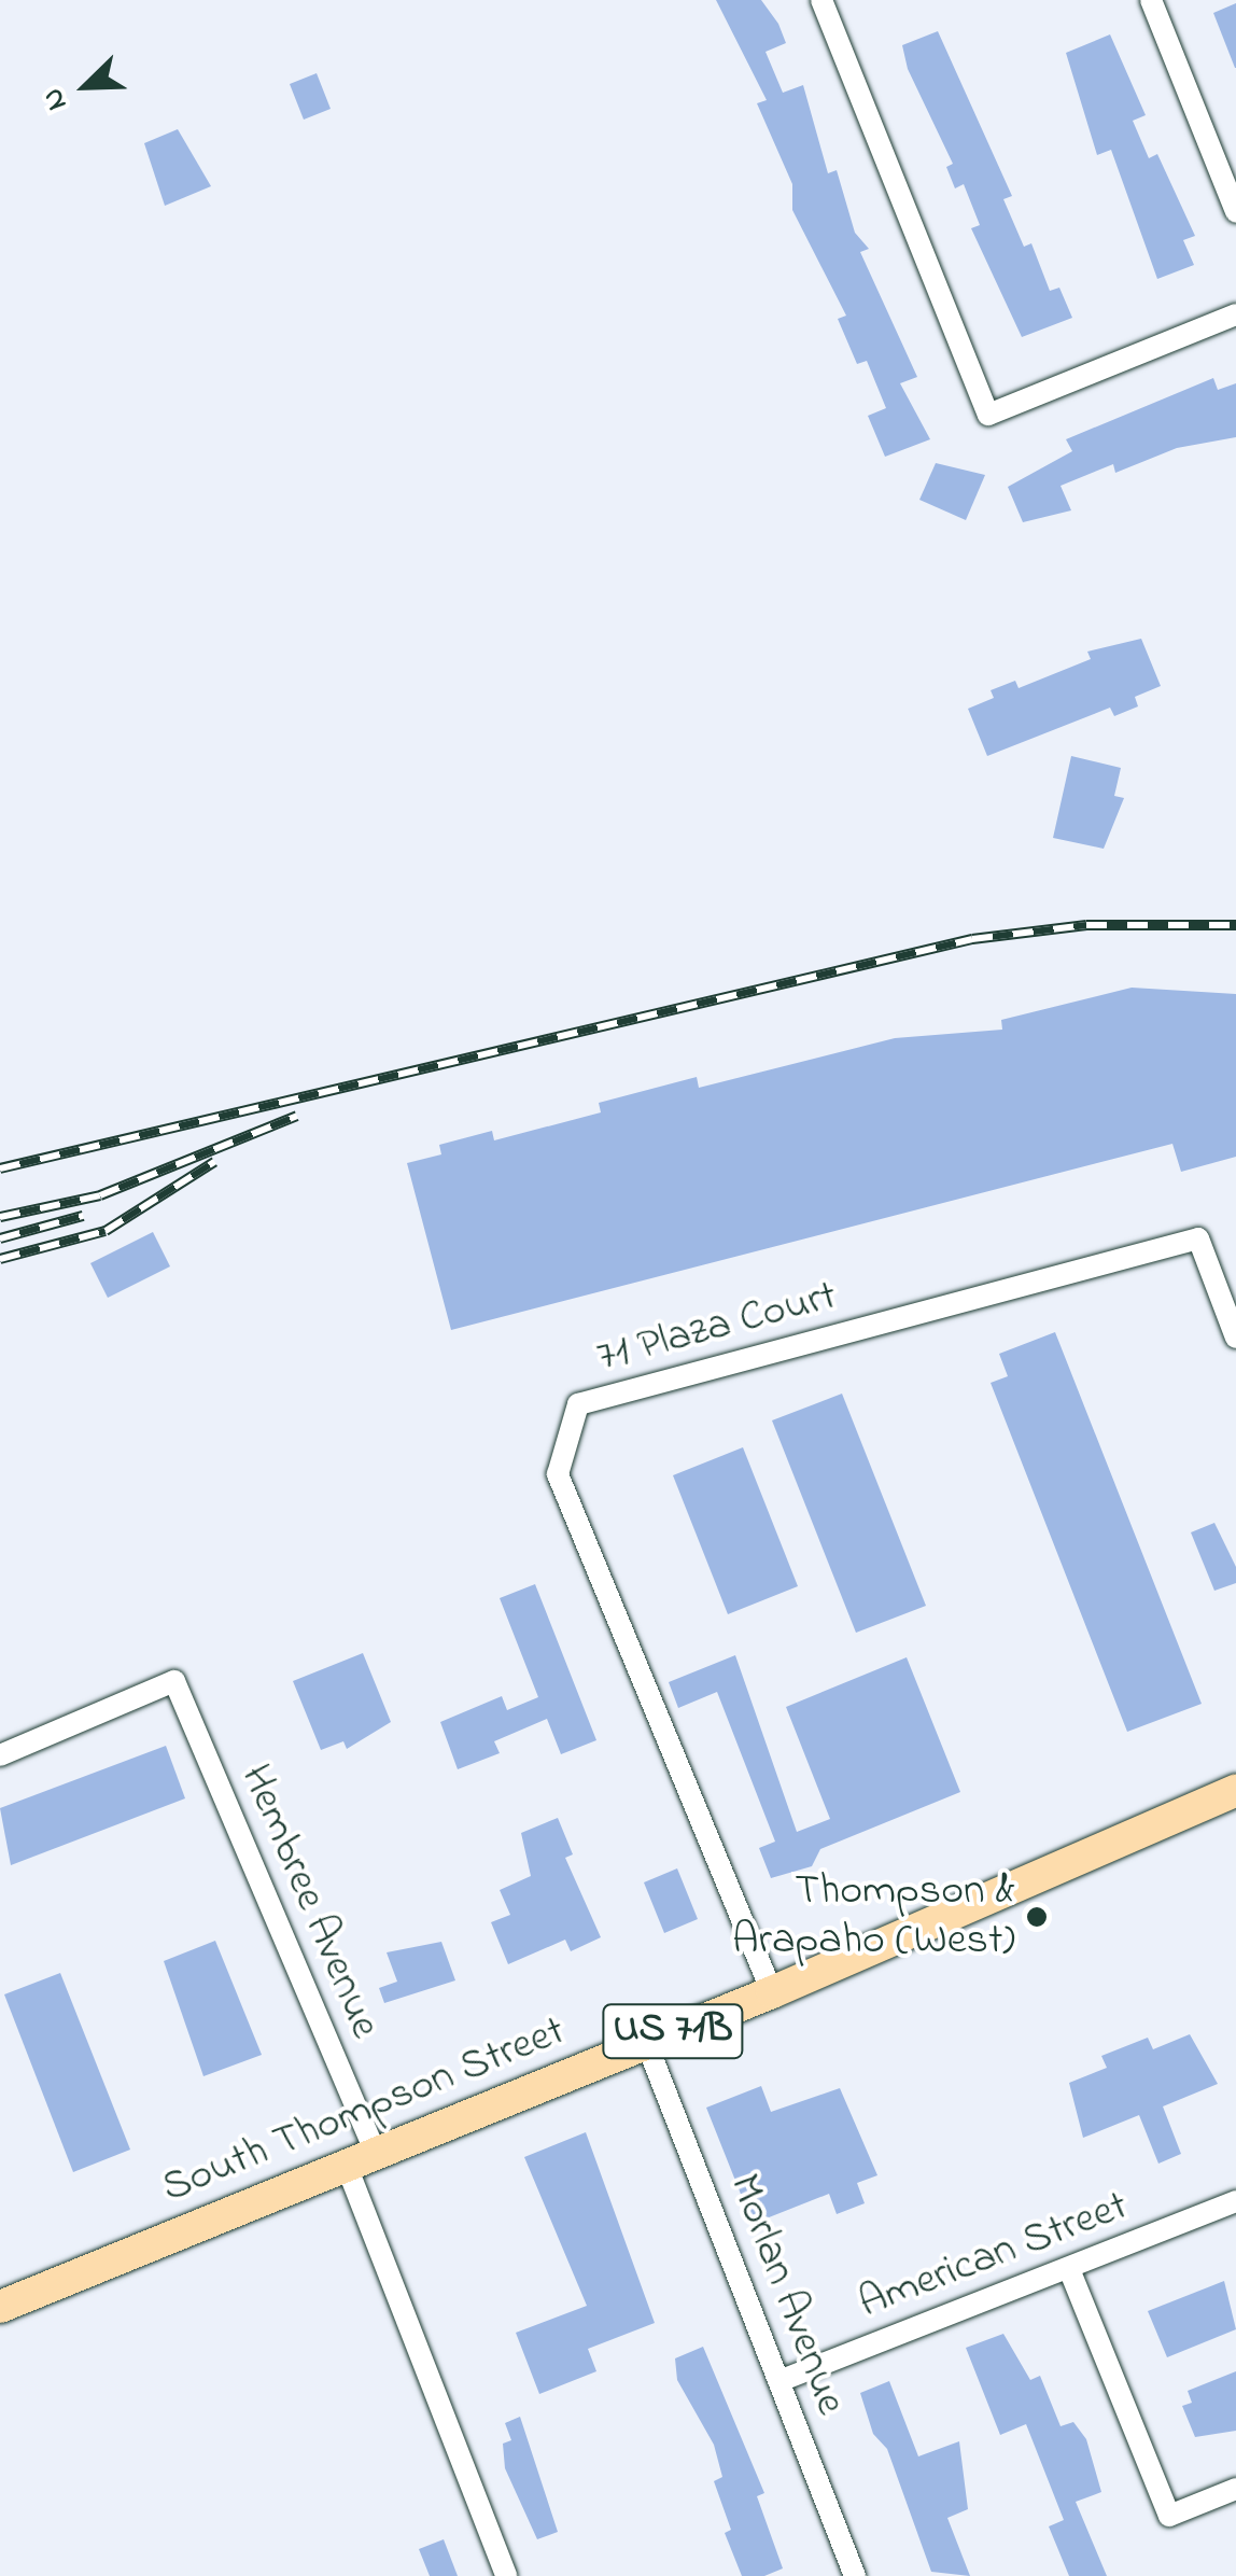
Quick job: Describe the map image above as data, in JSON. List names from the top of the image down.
{
  "streets": {
    "highway": ["US 71B", "South Thompson Street"],
    "street": [
      "71 Plaza Court",
      "Hembree Avenue",
      "American Street",
      "Morlan Avenue"
    ]
  },
  "crossings": [
    ["71 Plaza Court", "South Thompson Street"],
    ["Hembree Avenue", "South Thompson Street"],
    ["South Thompson Street", "Morlan Avenue"],
    ["American Street", "Morlan Avenue"]
  ],
  "places": ["Thompson & Arapaho (West)"],
  "north": "bottom left"
}
